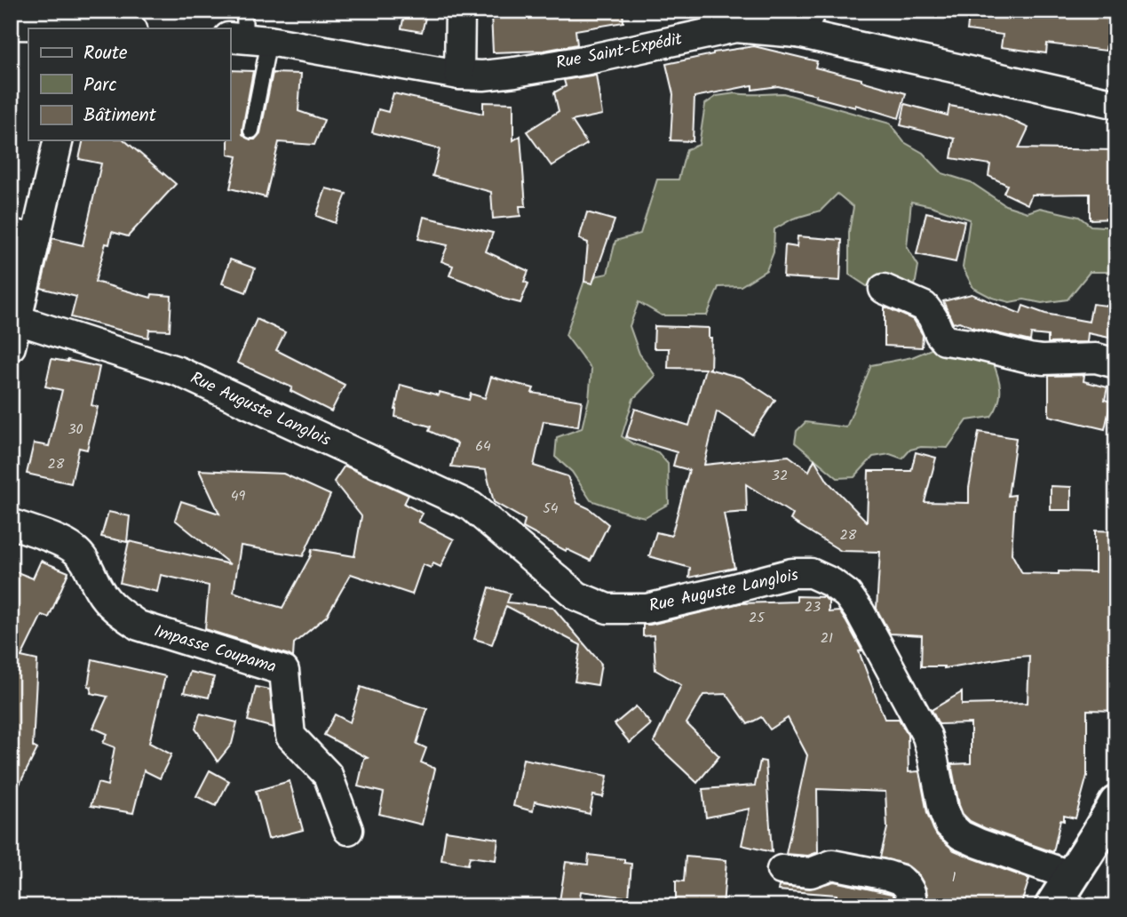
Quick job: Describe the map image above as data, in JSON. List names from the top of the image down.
{
  "streets": {
    "street": ["Rue Saint-Expédit", "Rue Auguste Langlois", "Impasse Coupama"]
  },
  "house_numbers": [
    "30",
    "64",
    "28",
    "32",
    "49",
    "54",
    "28",
    "23",
    "25",
    "21",
    "1"
  ],
  "legend": ["Route", "Parc", "Bâtiment"]
}
